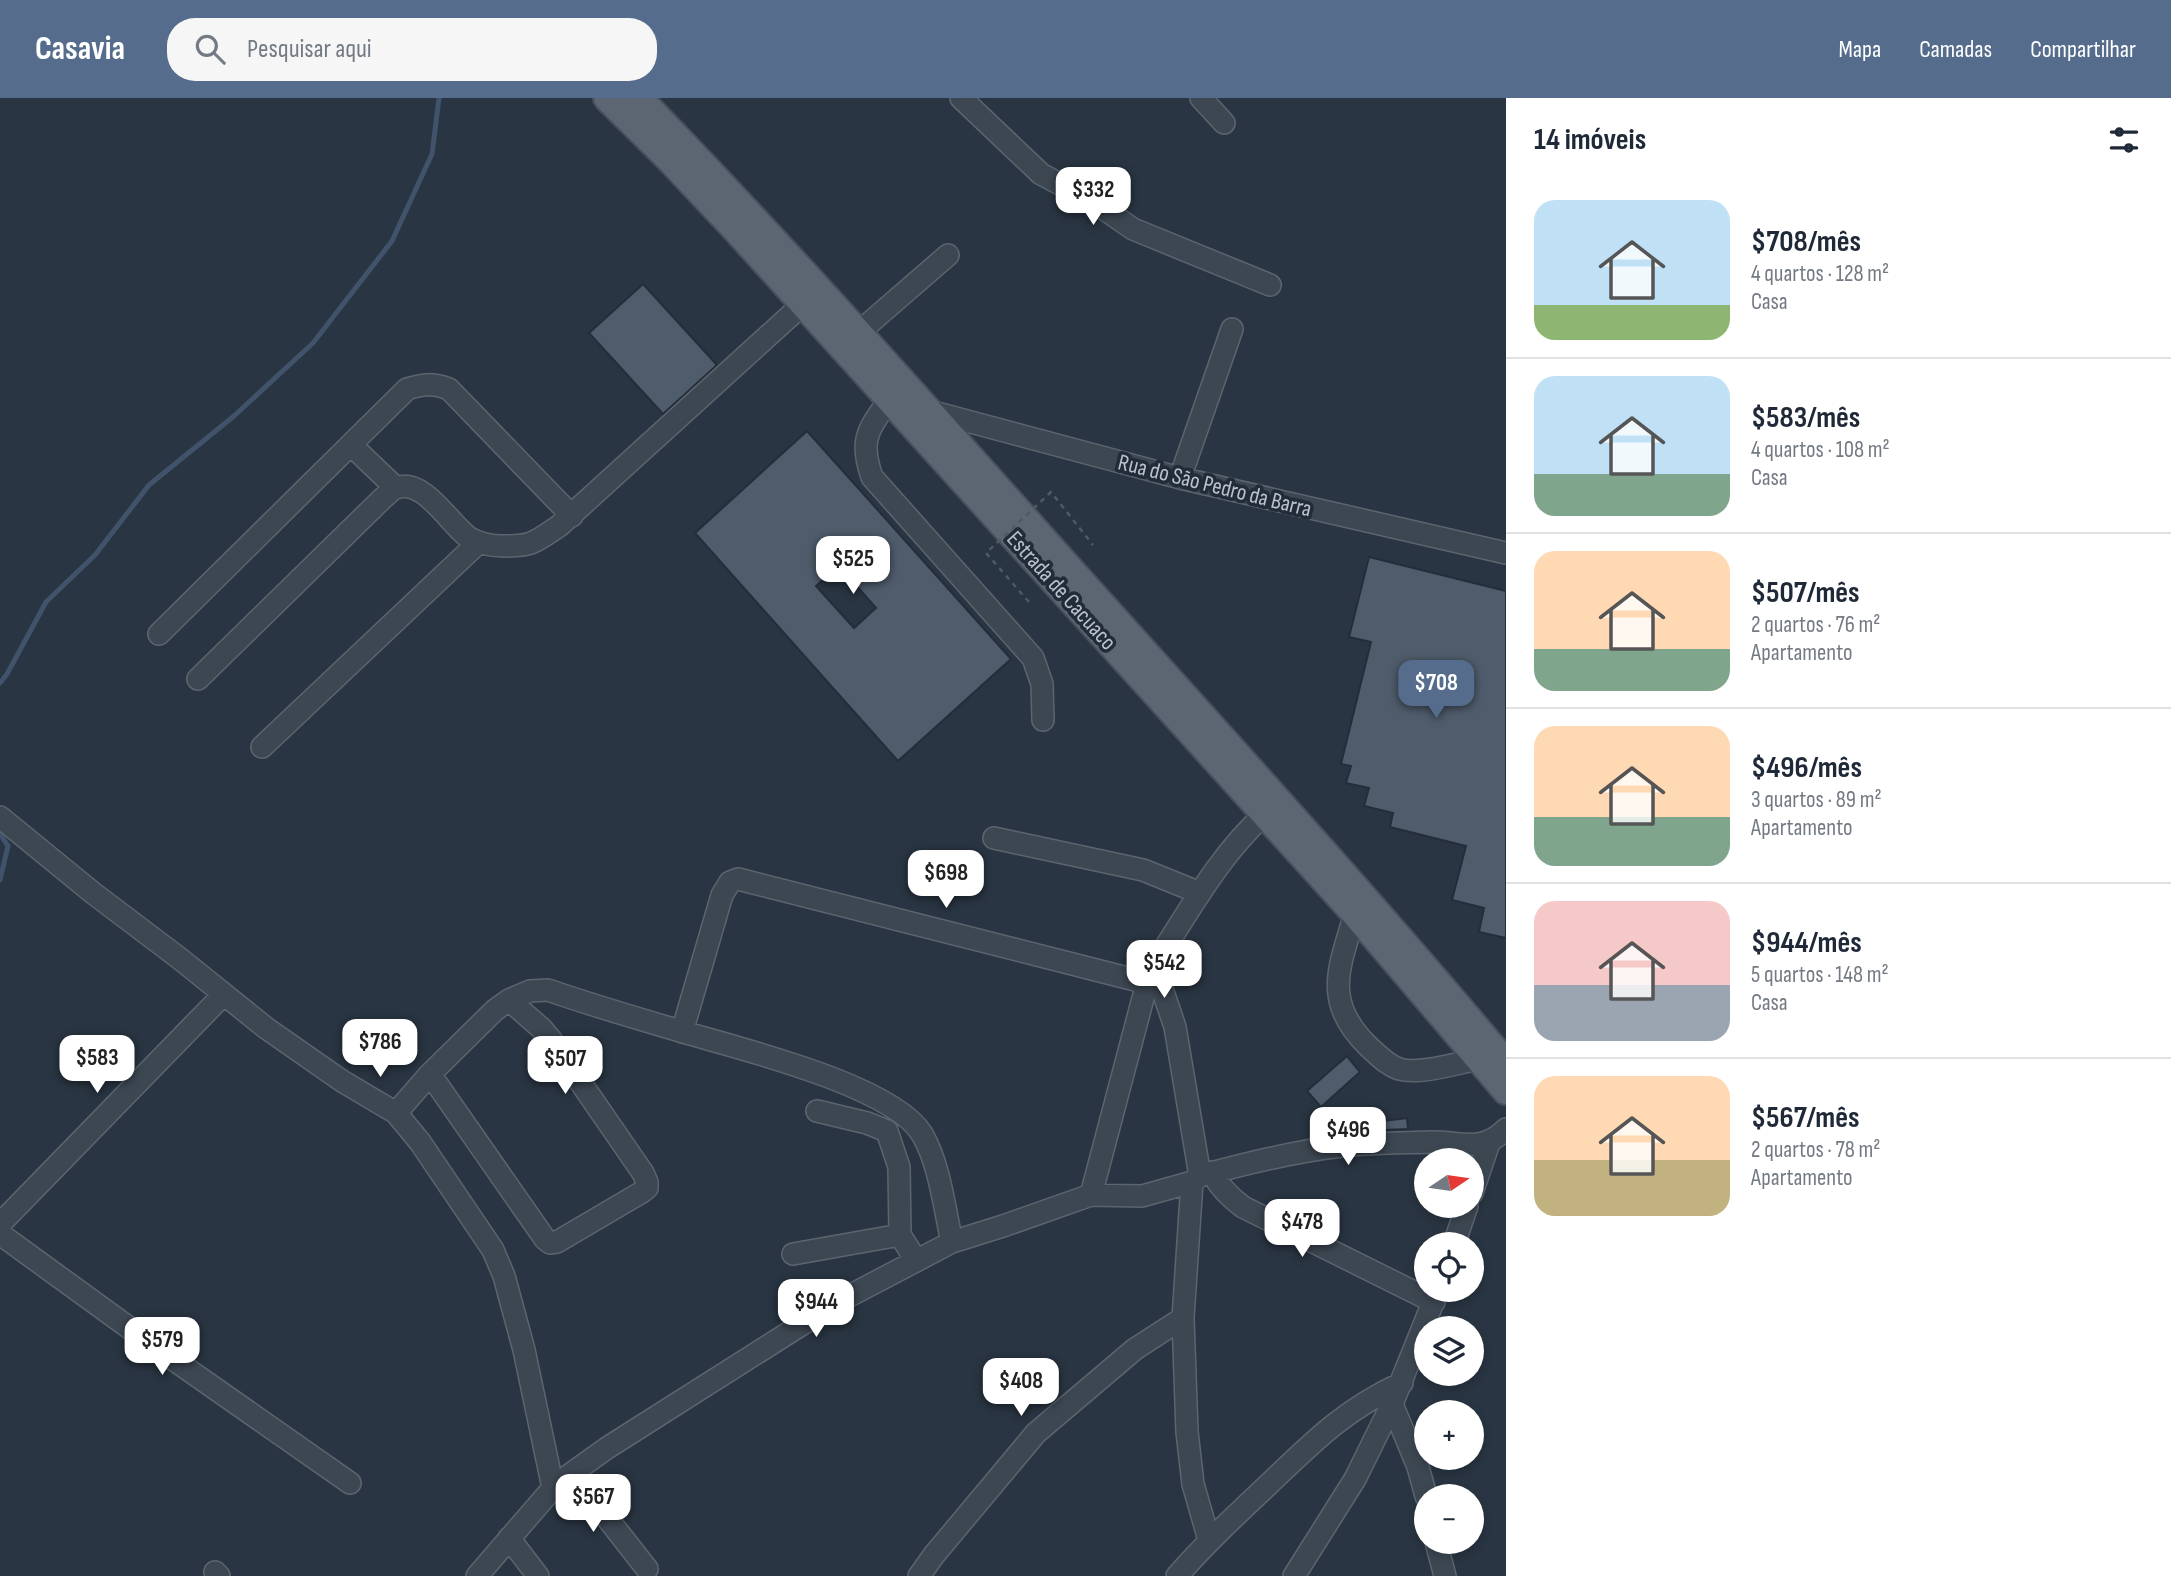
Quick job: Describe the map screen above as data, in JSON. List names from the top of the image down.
{
  "streets": {
    "main road": ["Estrada de Cacuaco"],
    "street": ["Rua do São Pedro da Barra"]
  },
  "crossings": [
    ["Rua do São Pedro da Barra", "Estrada de Cacuaco"]
  ],
  "north": "right",
  "page": {
    "header": "Casavia",
    "search": "Pesquisar aqui",
    "nav": ["Mapa", "Camadas", "Compartilhar"],
    "heading": "14 imóveis",
    "price": [
      "$332",
      "$525",
      "$708",
      "$698",
      "$542",
      "$786",
      "$583",
      "$507",
      "$496",
      "$478",
      "$944",
      "$579",
      "$408",
      "$567"
    ],
    "list": [
      {
        "name": "$708/mês",
        "note": "4 quartos · 128 m² · Casa"
      },
      {
        "name": "$583/mês",
        "note": "4 quartos · 108 m² · Casa"
      },
      {
        "name": "$507/mês",
        "note": "2 quartos · 76 m² · Apartamento"
      },
      {
        "name": "$496/mês",
        "note": "3 quartos · 89 m² · Apartamento"
      },
      {
        "name": "$944/mês",
        "note": "5 quartos · 148 m² · Casa"
      },
      {
        "name": "$567/mês",
        "note": "2 quartos · 78 m² · Apartamento"
      }
    ],
    "map_buttons": ["+", "−"]
  }
}
